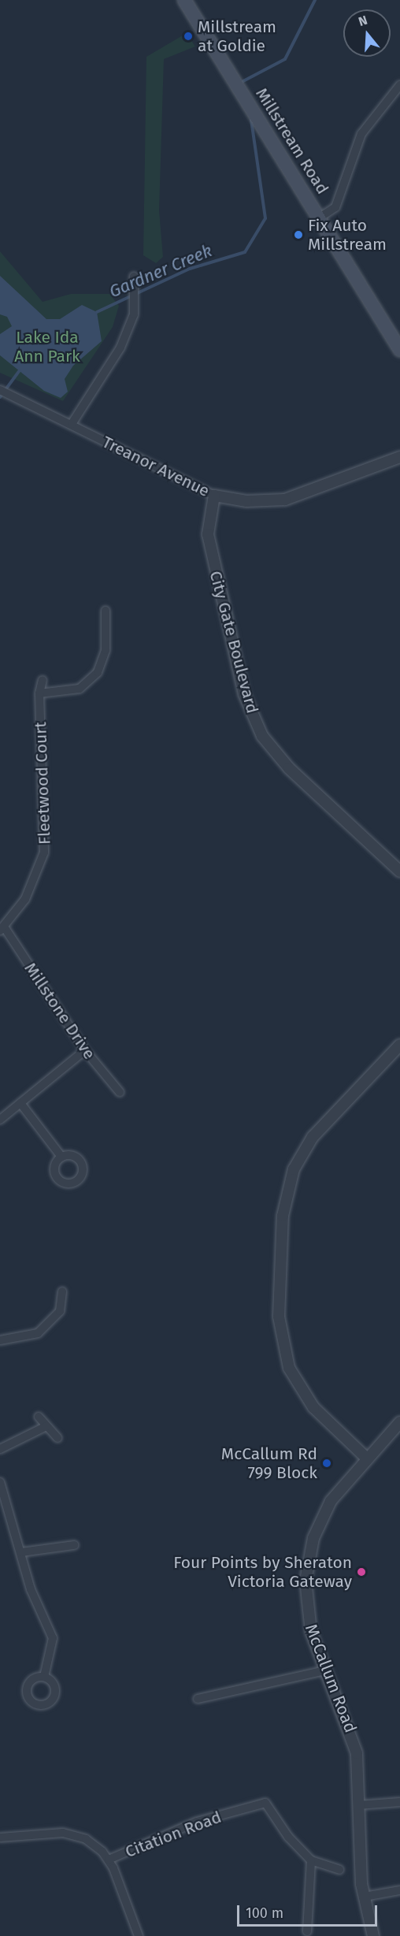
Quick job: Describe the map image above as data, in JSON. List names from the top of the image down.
{
  "streets": {
    "main road": ["Millstream Road"],
    "street": [
      "Treanor Avenue",
      "City Gate Boulevard",
      "Fleetwood Court",
      "Millstone Drive",
      "McCallum Road",
      "Citation Road"
    ]
  },
  "crossings": [
    ["Treanor Avenue", "City Gate Boulevard"],
    ["Fleetwood Court", "Millstone Drive"]
  ],
  "water": ["Gardner Creek"],
  "parks": ["Lake Ida Ann Park"],
  "places": [
    "Millstream at Goldie",
    "Fix Auto Millstream",
    "McCallum Rd 799 Block",
    "Four Points by Sheraton Victoria Gateway"
  ],
  "scale_bar": "100 m",
  "north": "top"
}
